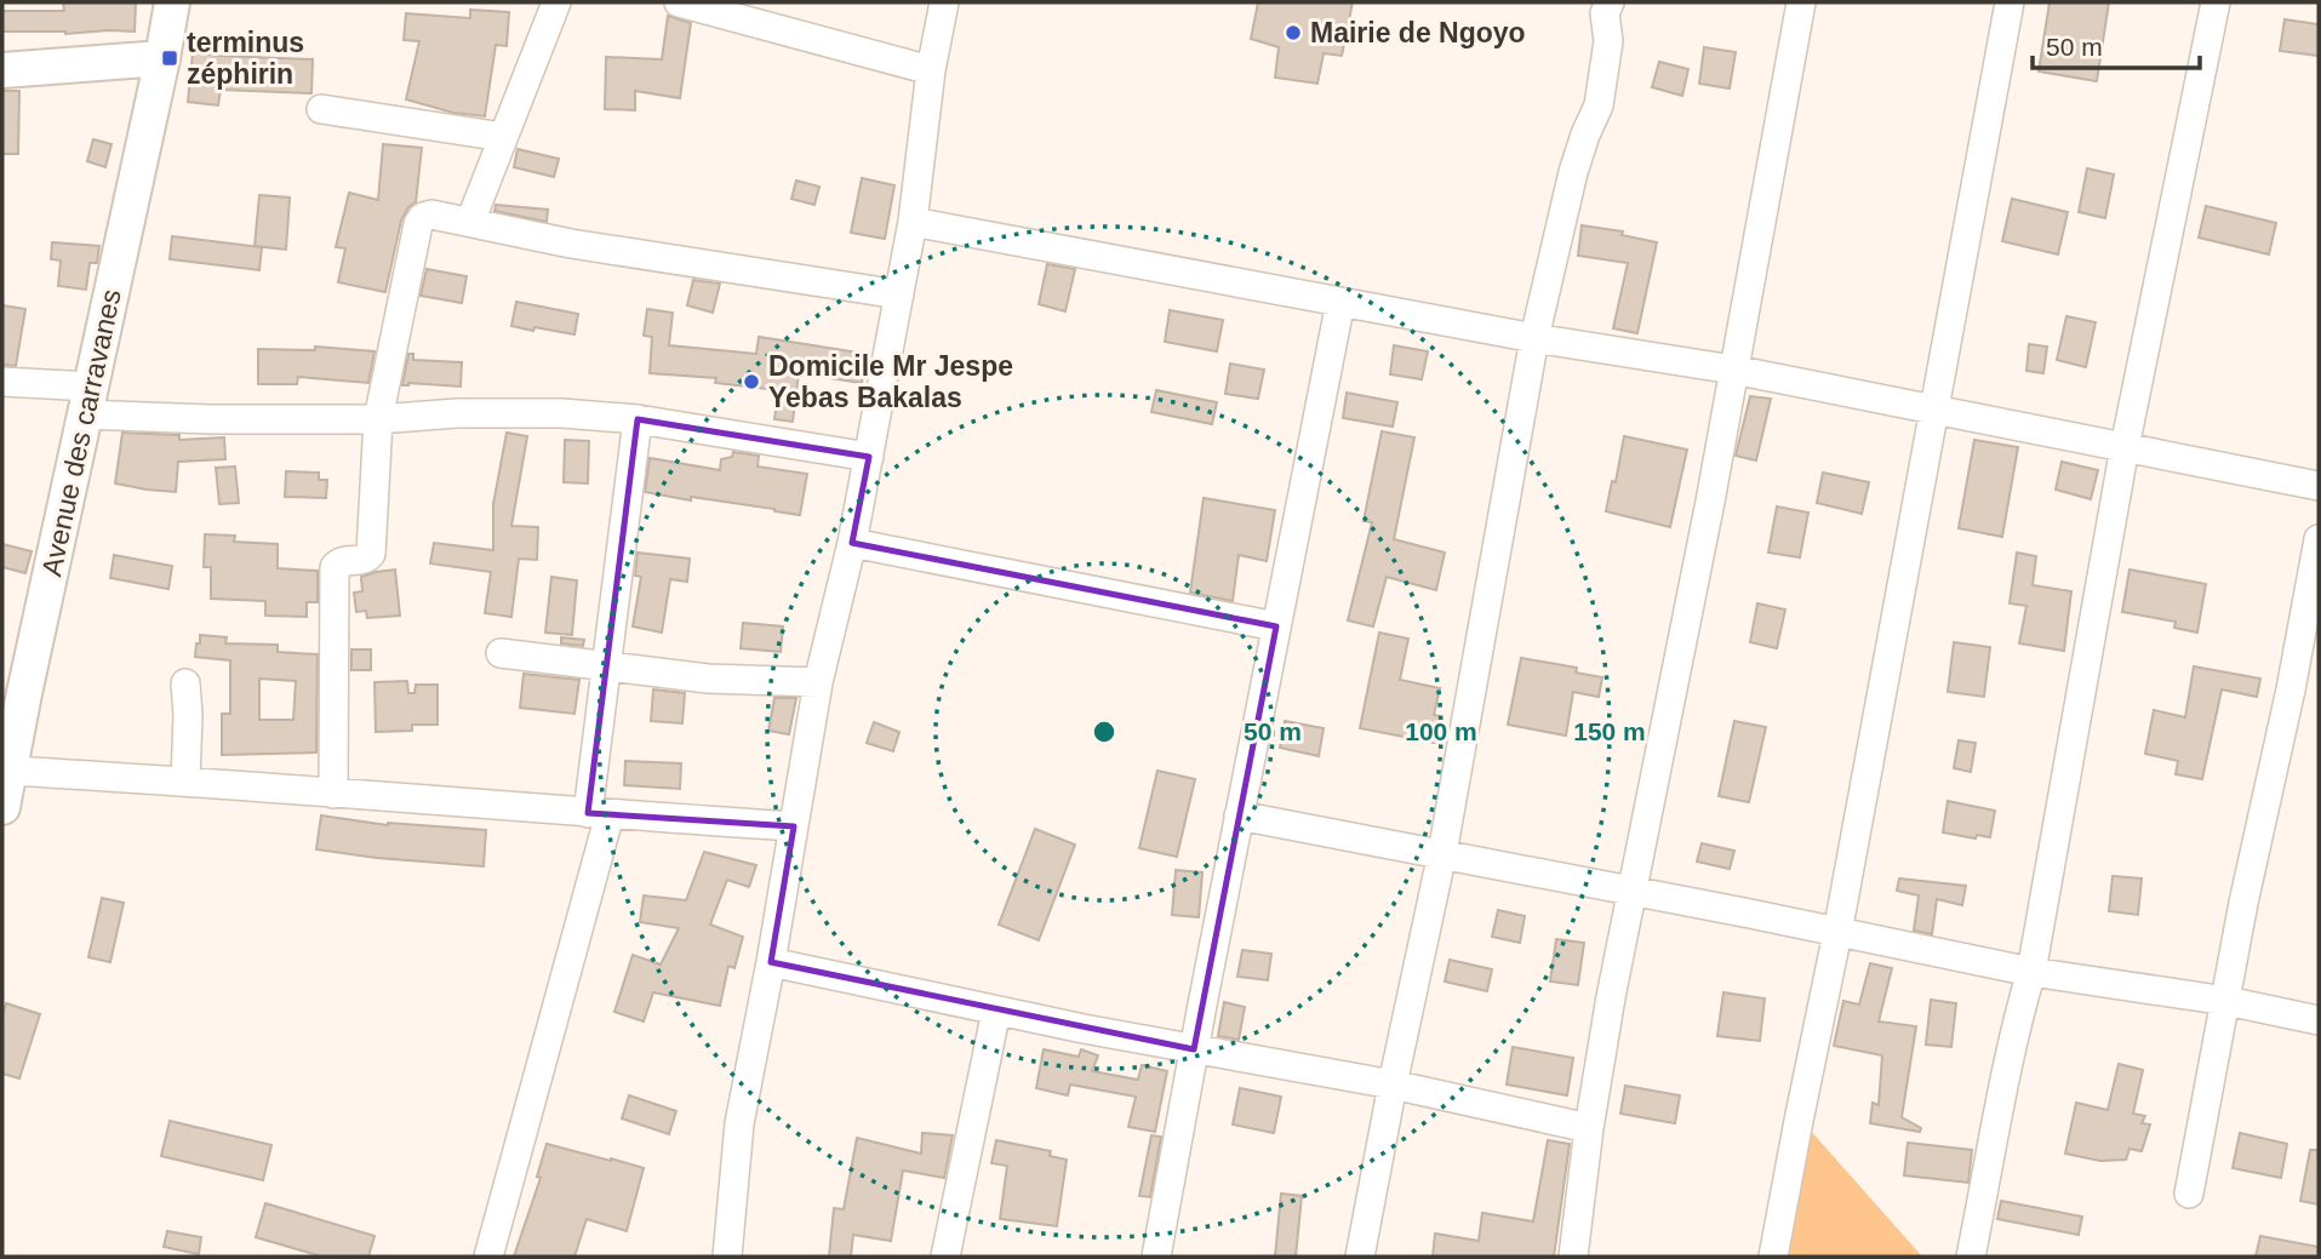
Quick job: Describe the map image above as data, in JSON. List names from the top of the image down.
{
  "streets": {
    "street": ["Avenue des carravanes"]
  },
  "places": {
    "other": ["Mairie de Ngoyo", "Domicile Mr Jespe Yebas Bakalas"],
    "transit": ["terminus zéphirin"]
  },
  "scale_bar": "50 m",
  "rings": ["50 m", "100 m", "150 m"]
}
